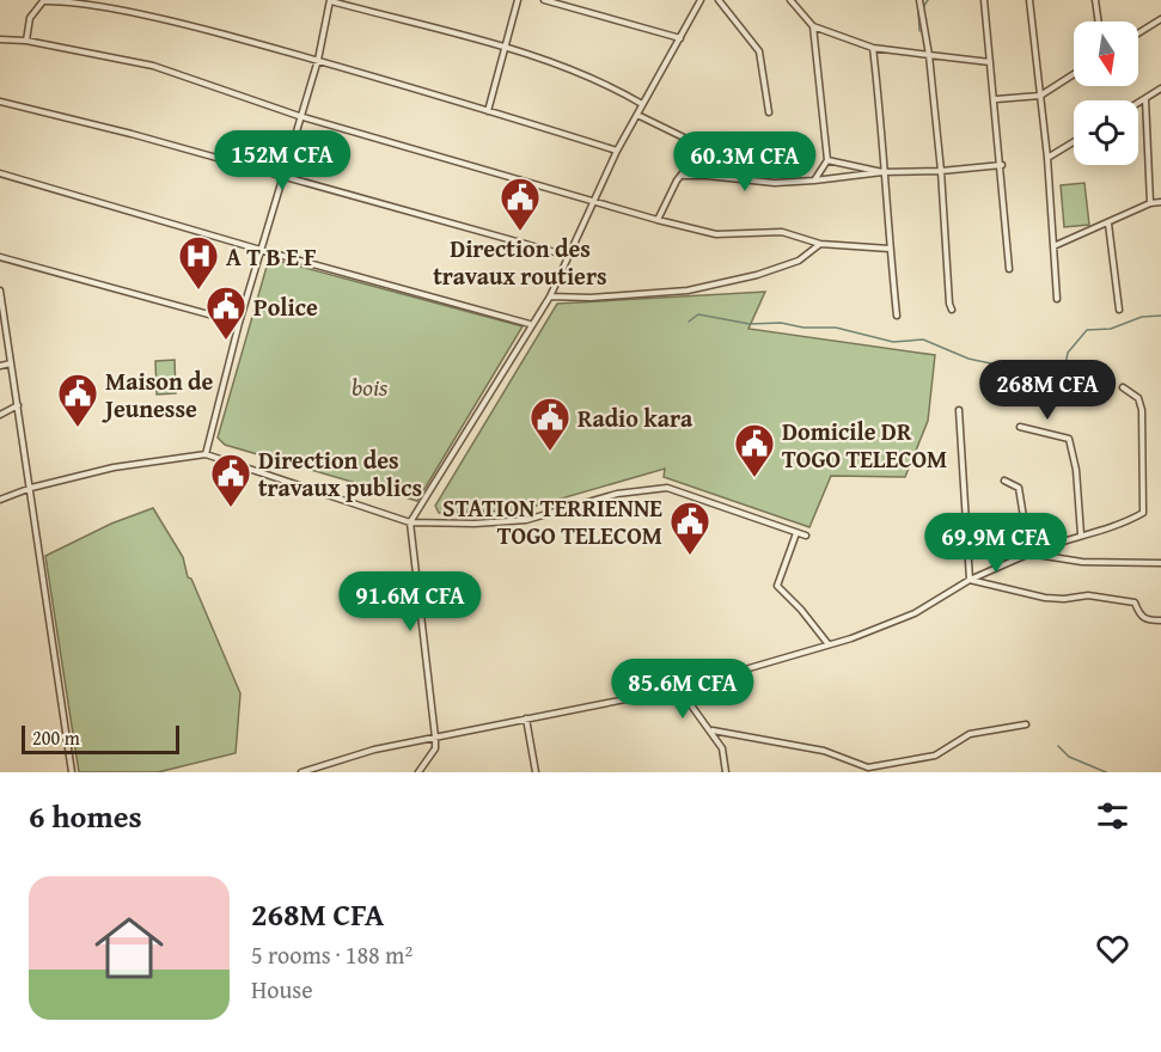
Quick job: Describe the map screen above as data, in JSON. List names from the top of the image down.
{
  "parks": ["bois"],
  "places": {
    "public building": [
      "Direction des travaux routiers",
      "Police",
      "Maison de Jeunesse",
      "Radio kara",
      "Domicile DR TOGO TELECOM",
      "Direction des travaux publics",
      "STATION TERRIENNE TOGO TELECOM"
    ],
    "hospital": ["A T B E F"]
  },
  "scale_bar": "200 m",
  "north": "bottom",
  "page": {
    "price": [
      "152M CFA",
      "60.3M CFA",
      "268M CFA",
      "69.9M CFA",
      "91.6M CFA",
      "85.6M CFA"
    ],
    "scale": "200 m",
    "heading": "6 homes",
    "list": [
      {
        "name": "268M CFA",
        "note": "5 rooms · 188 m² · House"
      }
    ]
  }
}
